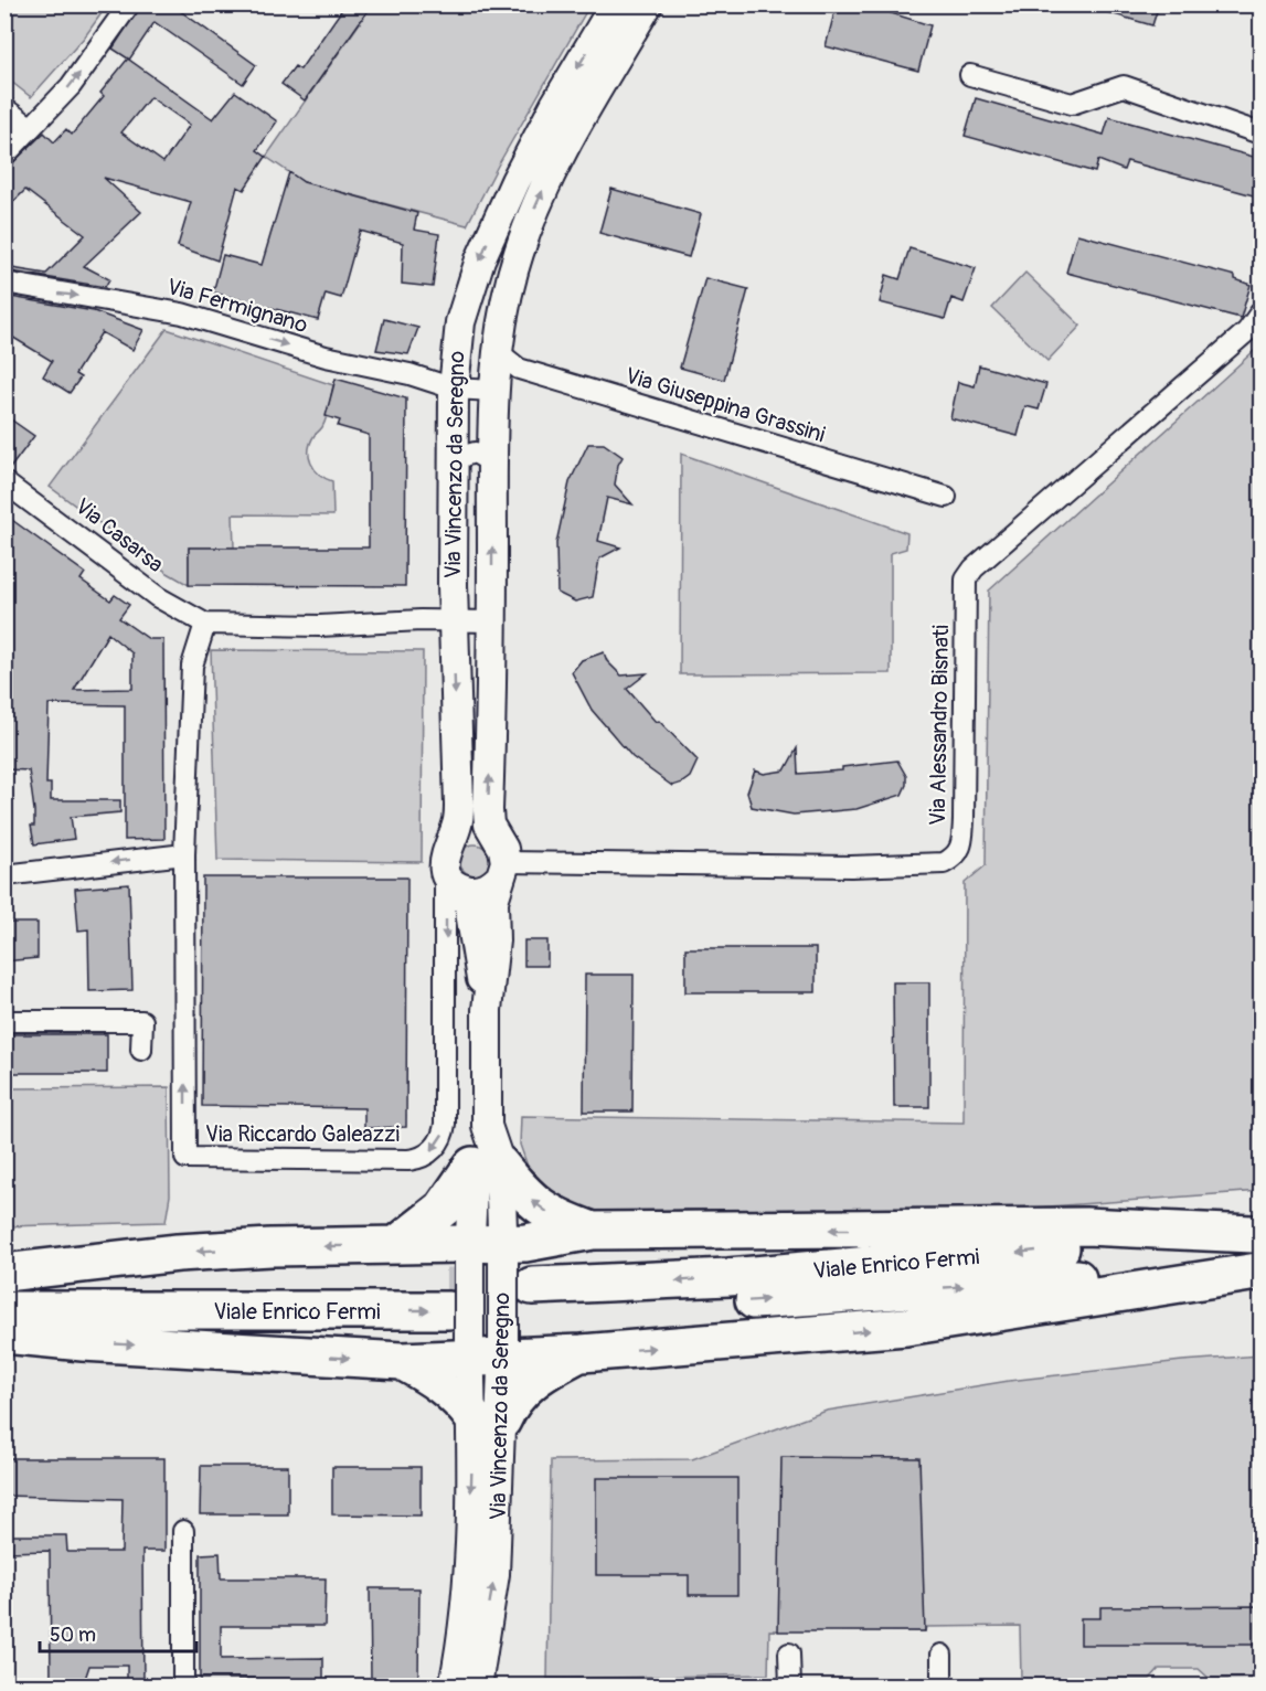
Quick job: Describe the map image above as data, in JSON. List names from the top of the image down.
{
  "streets": {
    "highway": ["Viale Enrico Fermi"],
    "main road": ["Via Vincenzo da Seregno"],
    "street": [
      "Via Fermignano",
      "Via Giuseppina Grassini",
      "Via Casarsa",
      "Via Alessandro Bisnati",
      "Via Riccardo Galeazzi"
    ]
  },
  "crossings": [
    ["Via Fermignano", "Via Vincenzo da Seregno"],
    ["Via Giuseppina Grassini", "Via Vincenzo da Seregno"],
    ["Via Vincenzo da Seregno", "Via Alessandro Bisnati"],
    ["Via Vincenzo da Seregno", "Via Riccardo Galeazzi"],
    ["Via Vincenzo da Seregno", "Viale Enrico Fermi"],
    ["Via Alessandro Bisnati", "Via Riccardo Galeazzi"]
  ],
  "one_way": ["Via Fermignano"],
  "scale_bar": "50 m"
}
